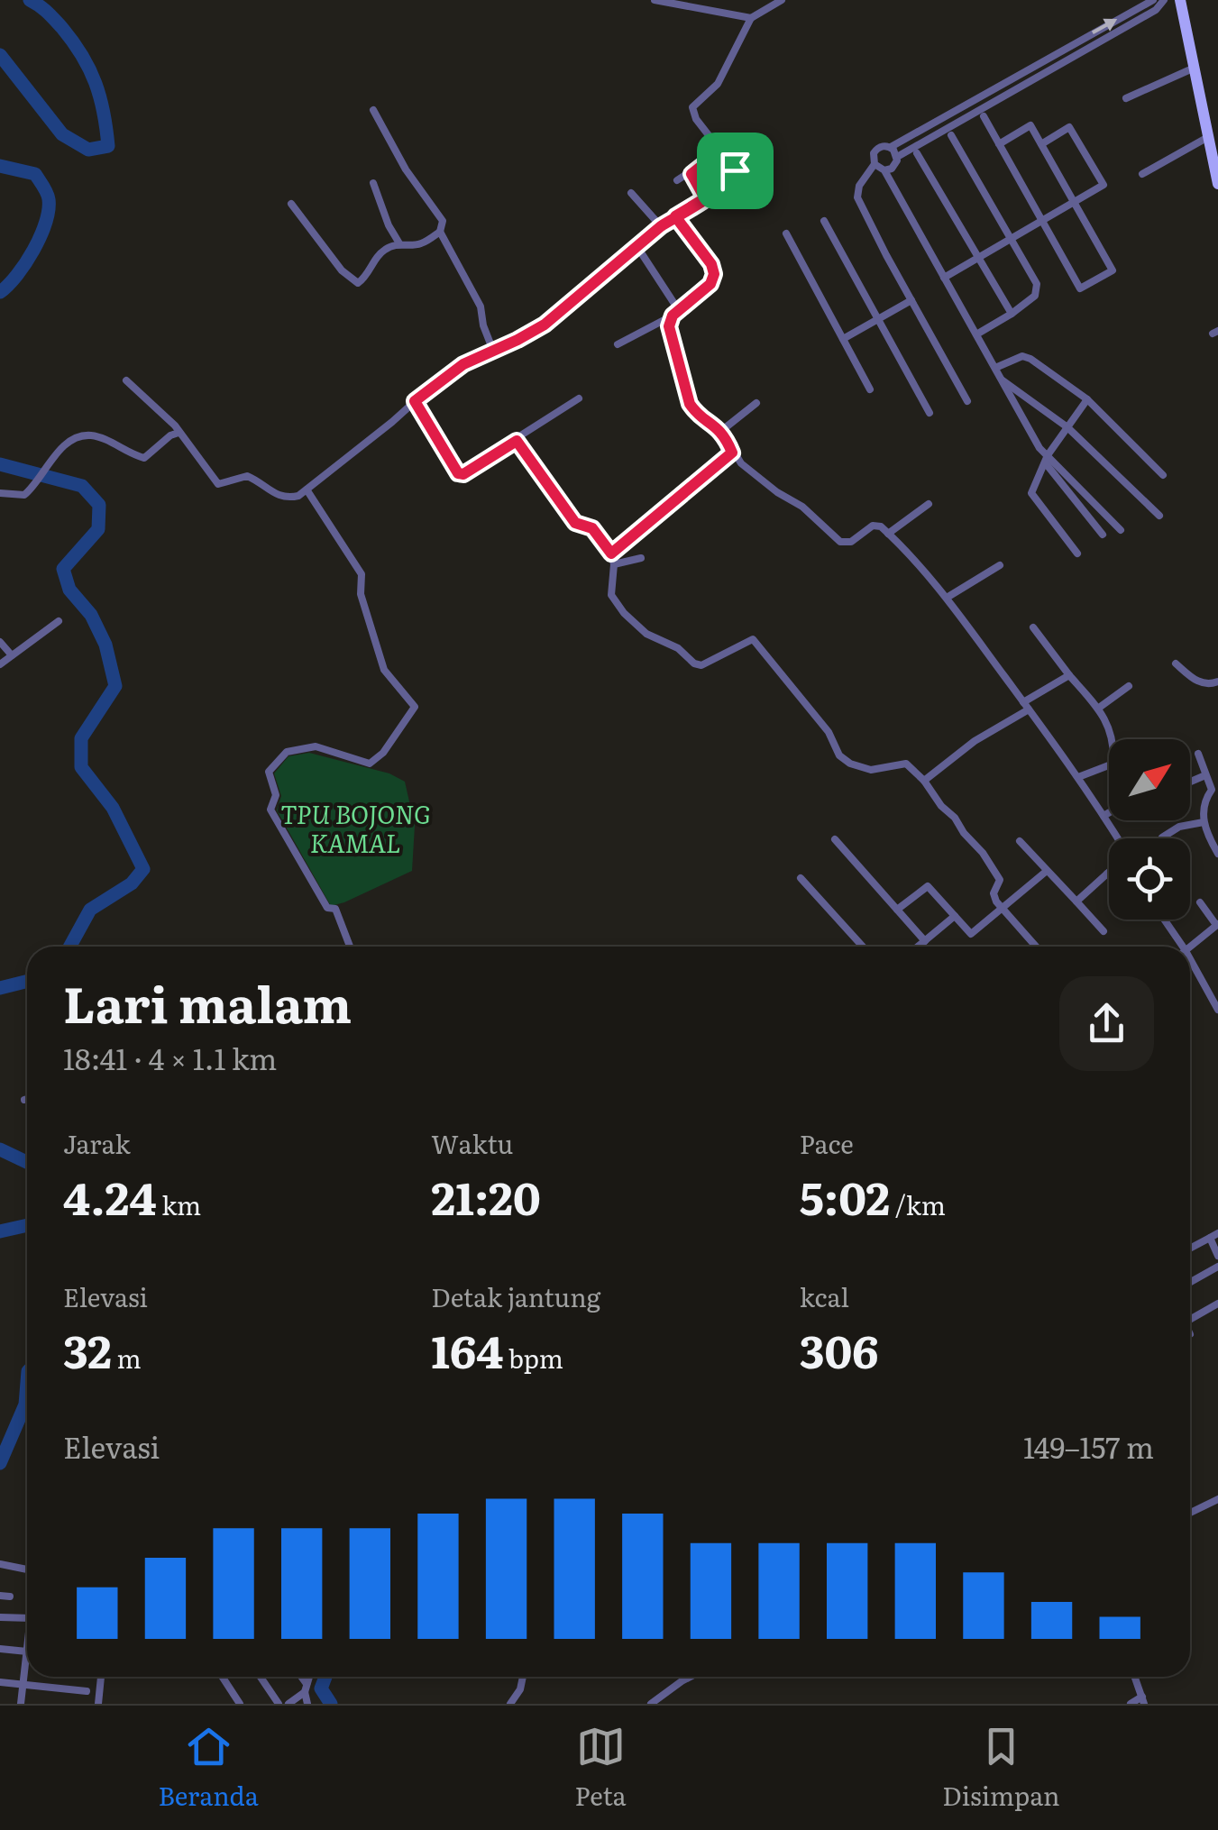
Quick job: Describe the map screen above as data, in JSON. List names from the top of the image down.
{
  "parks": ["TPU BOJONG KAMAL"],
  "north": "top right",
  "page": {
    "heading": ["Lari malam", "18:41 · 4 × 1.1 km"],
    "stats": [
      ["Jarak", "4.24 km"],
      ["Waktu", "21:20"],
      ["Pace", "5:02 /km"],
      ["Elevasi", "32 m"],
      ["Detak jantung", "164 bpm"],
      ["kcal", "306"]
    ],
    "chart": ["Elevasi", "149–157 m"],
    "tabs": ["Beranda", "Peta", "Disimpan"]
  }
}
